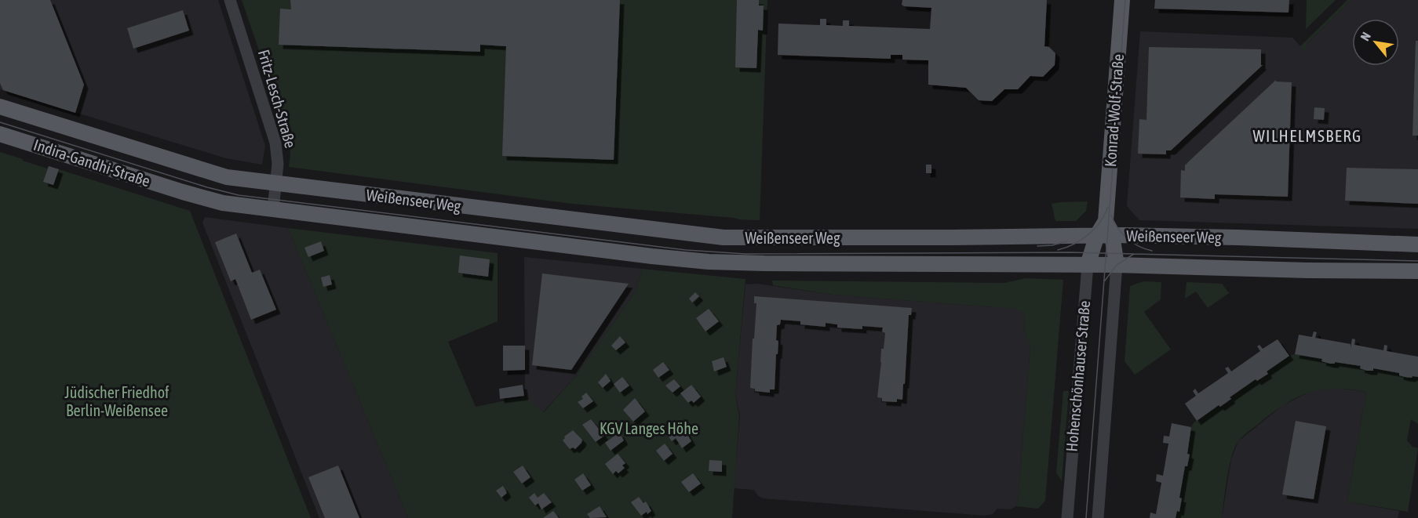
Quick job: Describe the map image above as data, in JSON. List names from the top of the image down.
{
  "streets": {
    "main road": [
      "Konrad-Wolf-Straße",
      "Indira-Gandhi-Straße",
      "Weißenseer Weg",
      "Hohenschönhauser Straße"
    ],
    "street": ["Fritz-Lesch-Straße"]
  },
  "crossings": [
    ["Fritz-Lesch-Straße", "Weißenseer Weg"],
    ["Konrad-Wolf-Straße", "Weißenseer Weg"],
    ["Konrad-Wolf-Straße", "Hohenschönhauser Straße"],
    ["Indira-Gandhi-Straße", "Weißenseer Weg"],
    ["Weißenseer Weg", "Hohenschönhauser Straße"]
  ],
  "districts": ["WILHELMSBERG"],
  "parks": ["Jüdischer Friedhof Berlin-Weißensee", "KGV Langes Höhe"],
  "north": "top left"
}
